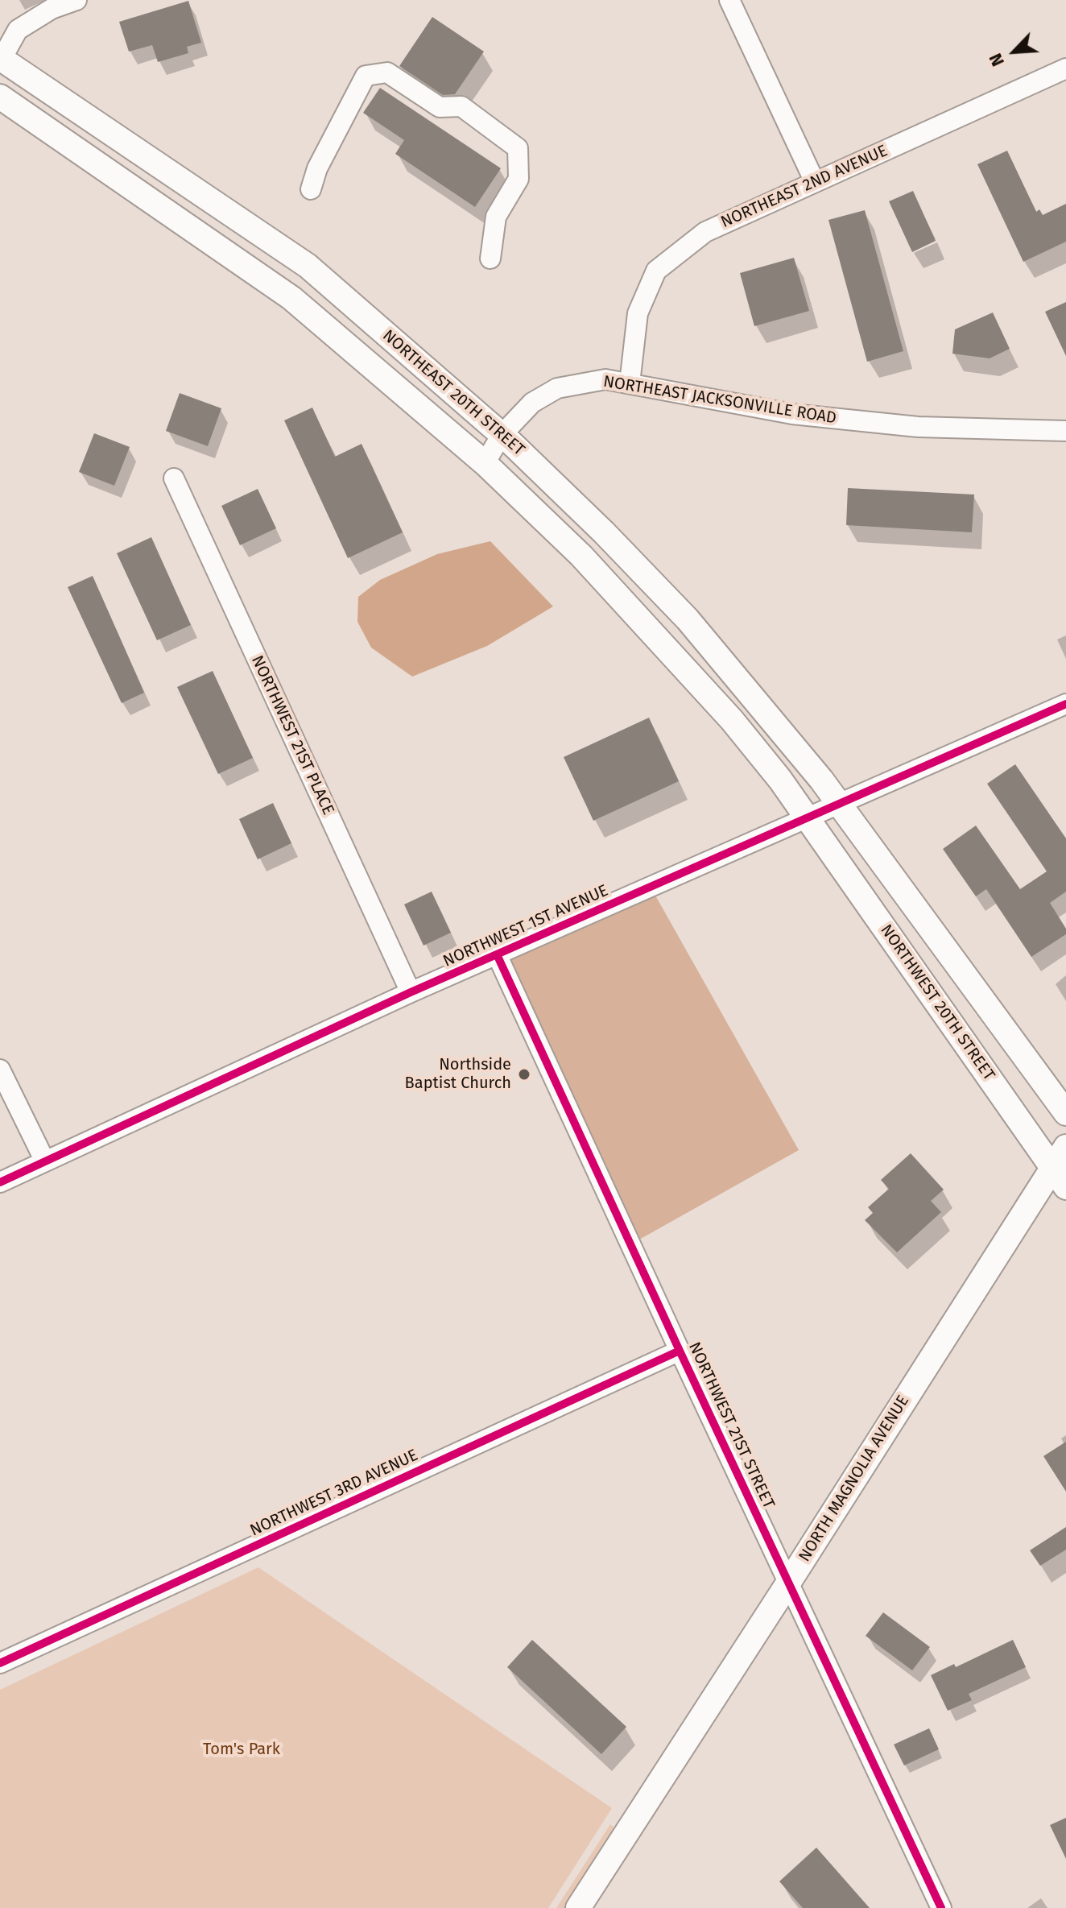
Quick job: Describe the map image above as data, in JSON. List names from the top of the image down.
{
  "streets": {
    "main road": ["NORTHEAST 20TH STREET", "NORTHWEST 20TH STREET", "NORTH MAGNOLIA AVENUE"],
    "street": [
      "NORTHEAST 2ND AVENUE",
      "NORTHEAST JACKSONVILLE ROAD",
      "NORTHWEST 21ST PLACE",
      "NORTHWEST 1ST AVENUE",
      "NORTHWEST 21ST STREET",
      "NORTHWEST 3RD AVENUE"
    ]
  },
  "crossings": [
    ["NORTHEAST 2ND AVENUE", "NORTHEAST JACKSONVILLE ROAD"],
    ["NORTHEAST 20TH STREET", "NORTHEAST JACKSONVILLE ROAD"],
    ["NORTHEAST 20TH STREET", "NORTHWEST 1ST AVENUE"],
    ["NORTHEAST 20TH STREET", "NORTHWEST 20TH STREET"],
    ["NORTHWEST 21ST PLACE", "NORTHWEST 1ST AVENUE"],
    ["NORTHWEST 1ST AVENUE", "NORTHWEST 20TH STREET"],
    ["NORTHWEST 1ST AVENUE", "NORTHWEST 21ST STREET"],
    ["NORTHWEST 20TH STREET", "NORTH MAGNOLIA AVENUE"],
    ["NORTHWEST 21ST STREET", "NORTH MAGNOLIA AVENUE"],
    ["NORTHWEST 21ST STREET", "NORTHWEST 3RD AVENUE"]
  ],
  "parks": ["Tom's Park"],
  "places": ["Northside Baptist Church"],
  "north": "bottom left"
}
